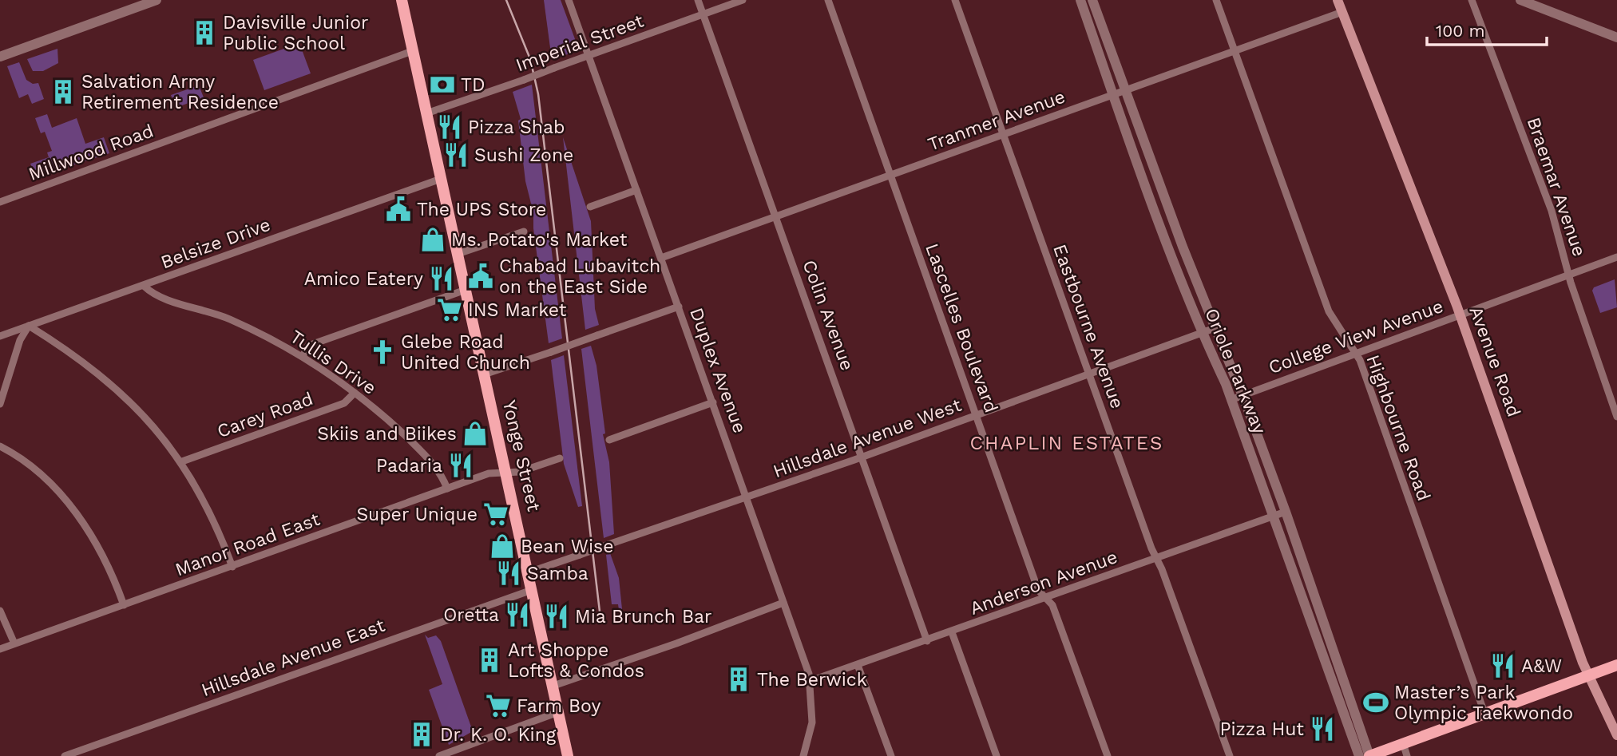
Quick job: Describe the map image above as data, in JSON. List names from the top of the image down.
{
  "streets": {
    "main road": ["Avenue Road", "Yonge Street"],
    "street": [
      "Imperial Street",
      "Tranmer Avenue",
      "Millwood Road",
      "Braemar Avenue",
      "Belsize Drive",
      "Colin Avenue",
      "Eastbourne Avenue",
      "Lascelles Boulevard",
      "College View Avenue",
      "Tullis Drive",
      "Duplex Avenue",
      "Oriole Parkway",
      "Carey Road",
      "Highbourne Road",
      "Hillsdale Avenue West",
      "Manor Road East",
      "Anderson Avenue",
      "Hillsdale Avenue East"
    ]
  },
  "crossings": [
    ["Imperial Street", "Colin Avenue"],
    ["Imperial Street", "Duplex Avenue"],
    ["Imperial Street", "Yonge Street"],
    ["Tranmer Avenue", "Colin Avenue"],
    ["Tranmer Avenue", "Eastbourne Avenue"],
    ["Tranmer Avenue", "Lascelles Boulevard"],
    ["Tranmer Avenue", "Avenue Road"],
    ["Tranmer Avenue", "Duplex Avenue"],
    ["Tranmer Avenue", "Oriole Parkway"],
    ["Tranmer Avenue", "Highbourne Road"],
    ["Millwood Road", "Yonge Street"],
    ["Braemar Avenue", "College View Avenue"],
    ["Belsize Drive", "Tullis Drive"],
    ["Belsize Drive", "Yonge Street"],
    ["Colin Avenue", "Hillsdale Avenue West"],
    ["Colin Avenue", "Anderson Avenue"],
    ["Eastbourne Avenue", "Hillsdale Avenue West"],
    ["Eastbourne Avenue", "Anderson Avenue"],
    ["Lascelles Boulevard", "Hillsdale Avenue West"],
    ["Lascelles Boulevard", "Anderson Avenue"],
    ["College View Avenue", "Avenue Road"],
    ["College View Avenue", "Oriole Parkway"],
    ["College View Avenue", "Highbourne Road"],
    ["Tullis Drive", "Carey Road"],
    ["Tullis Drive", "Manor Road East"],
    ["Duplex Avenue", "Hillsdale Avenue West"],
    ["Duplex Avenue", "Anderson Avenue"],
    ["Oriole Parkway", "Hillsdale Avenue West"],
    ["Oriole Parkway", "Anderson Avenue"],
    ["Hillsdale Avenue West", "Yonge Street"],
    ["Yonge Street", "Manor Road East"],
    ["Yonge Street", "Hillsdale Avenue East"]
  ],
  "districts": ["CHAPLIN ESTATES"],
  "places": {
    "building": [
      "Davisville Junior Public School",
      "Salvation Army Retirement Residence",
      "Art Shoppe Lofts & Condos",
      "The Berwick",
      "Dr. K. O. King"
    ],
    "bank": ["TD"],
    "restaurant": [
      "Pizza Shab",
      "Sushi Zone",
      "Amico Eatery",
      "Padaria",
      "Samba",
      "Oretta",
      "Mia Brunch Bar",
      "A&W",
      "Pizza Hut"
    ],
    "public building": ["The UPS Store", "Chabad Lubavitch on the East Side"],
    "shop": ["Ms. Potato's Market", "Skiis and Biikes", "Bean Wise"],
    "supermarket": ["INS Market", "Super Unique", "Farm Boy"],
    "church": ["Glebe Road United Church"],
    "sports": ["Master’s Park Olympic Taekwondo"]
  },
  "scale_bar": "100 m"
}
